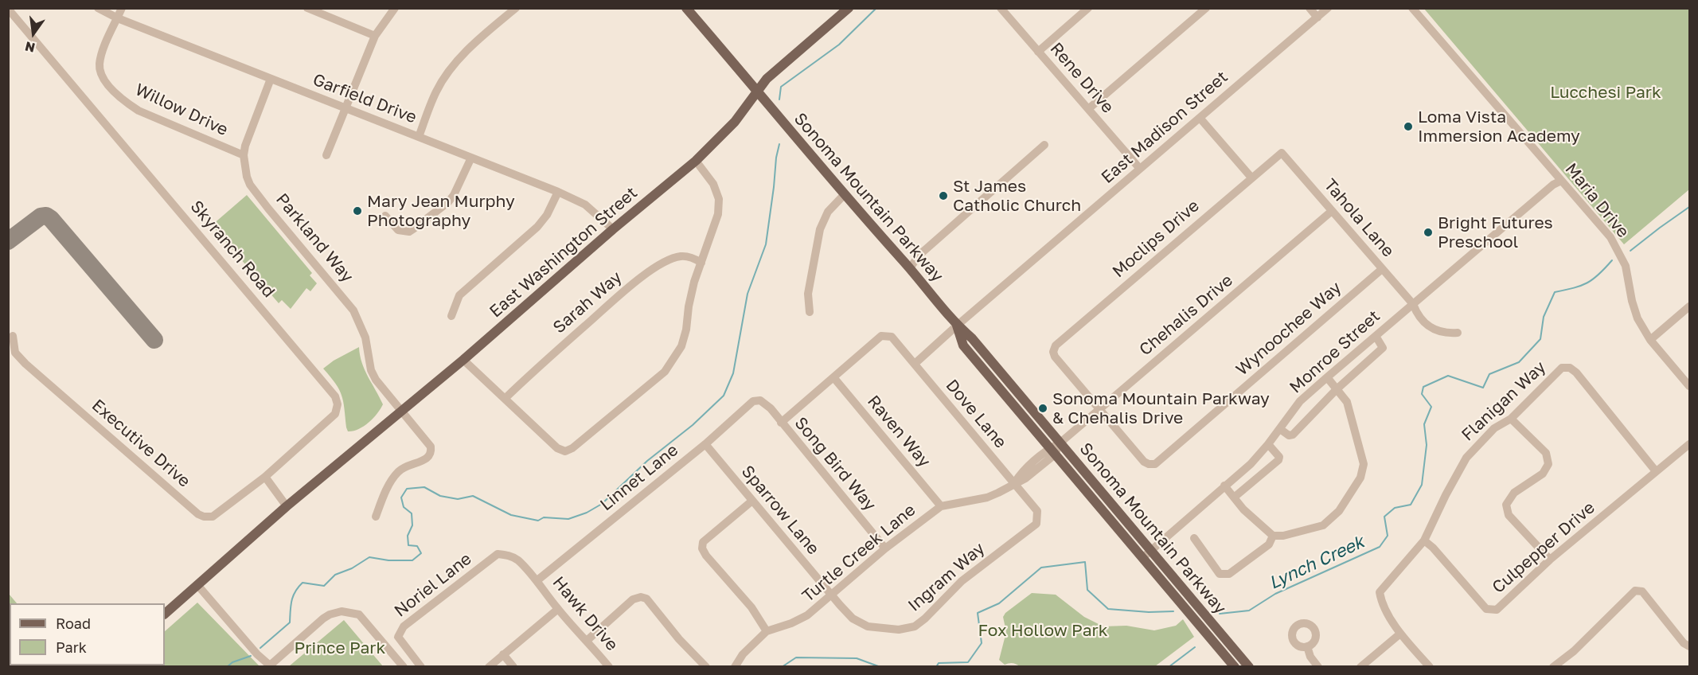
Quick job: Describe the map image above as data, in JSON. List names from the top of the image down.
{
  "streets": {
    "main road": ["Sonoma Mountain Parkway", "East Washington Street"],
    "street": [
      "Rene Drive",
      "Garfield Drive",
      "Willow Drive",
      "East Madison Street",
      "Maria Drive",
      "Tahola Lane",
      "Parkland Way",
      "Moclips Drive",
      "Skyranch Road",
      "Sarah Way",
      "Chehalis Drive",
      "Wynoochee Way",
      "Monroe Street",
      "Flanigan Way",
      "Dove Lane",
      "Raven Way",
      "Executive Drive",
      "Song Bird Way",
      "Linnet Lane",
      "Sparrow Lane",
      "Culpepper Drive",
      "Turtle Creek Lane",
      "Ingram Way",
      "Noriel Lane",
      "Hawk Drive"
    ]
  },
  "crossings": [
    ["Rene Drive", "East Madison Street"],
    ["Garfield Drive", "Willow Drive"],
    ["Garfield Drive", "Parkland Way"],
    ["Garfield Drive", "East Washington Street"],
    ["Willow Drive", "Parkland Way"],
    ["East Madison Street", "Sonoma Mountain Parkway"],
    ["Sonoma Mountain Parkway", "East Washington Street"],
    ["Sonoma Mountain Parkway", "Chehalis Drive"],
    ["Sonoma Mountain Parkway", "Monroe Street"],
    ["Sonoma Mountain Parkway", "Turtle Creek Lane"],
    ["Maria Drive", "Monroe Street"],
    ["Tahola Lane", "Moclips Drive"],
    ["Tahola Lane", "Chehalis Drive"],
    ["Tahola Lane", "Wynoochee Way"],
    ["Tahola Lane", "Monroe Street"],
    ["Parkland Way", "East Washington Street"],
    ["Moclips Drive", "Chehalis Drive"],
    ["Moclips Drive", "Wynoochee Way"],
    ["Skyranch Road", "Executive Drive"],
    ["Chehalis Drive", "Wynoochee Way"],
    ["Chehalis Drive", "Turtle Creek Lane"],
    ["Flanigan Way", "Culpepper Drive"],
    ["Dove Lane", "Turtle Creek Lane"],
    ["Dove Lane", "Ingram Way"],
    ["Raven Way", "Turtle Creek Lane"],
    ["Song Bird Way", "Linnet Lane"],
    ["Song Bird Way", "Turtle Creek Lane"],
    ["Linnet Lane", "Sparrow Lane"],
    ["Linnet Lane", "Hawk Drive"],
    ["Sparrow Lane", "Turtle Creek Lane"],
    ["Sparrow Lane", "Ingram Way"],
    ["Turtle Creek Lane", "Ingram Way"],
    ["Noriel Lane", "Hawk Drive"]
  ],
  "water": ["Lynch Creek"],
  "parks": ["Lucchesi Park", "Fox Hollow Park", "Prince Park"],
  "places": [
    "Loma Vista Immersion Academy",
    "St James Catholic Church",
    "Mary Jean Murphy Photography",
    "Bright Futures Preschool",
    "Sonoma Mountain Parkway & Chehalis Drive"
  ],
  "legend": ["Road", "Park"],
  "north": "bottom"
}
